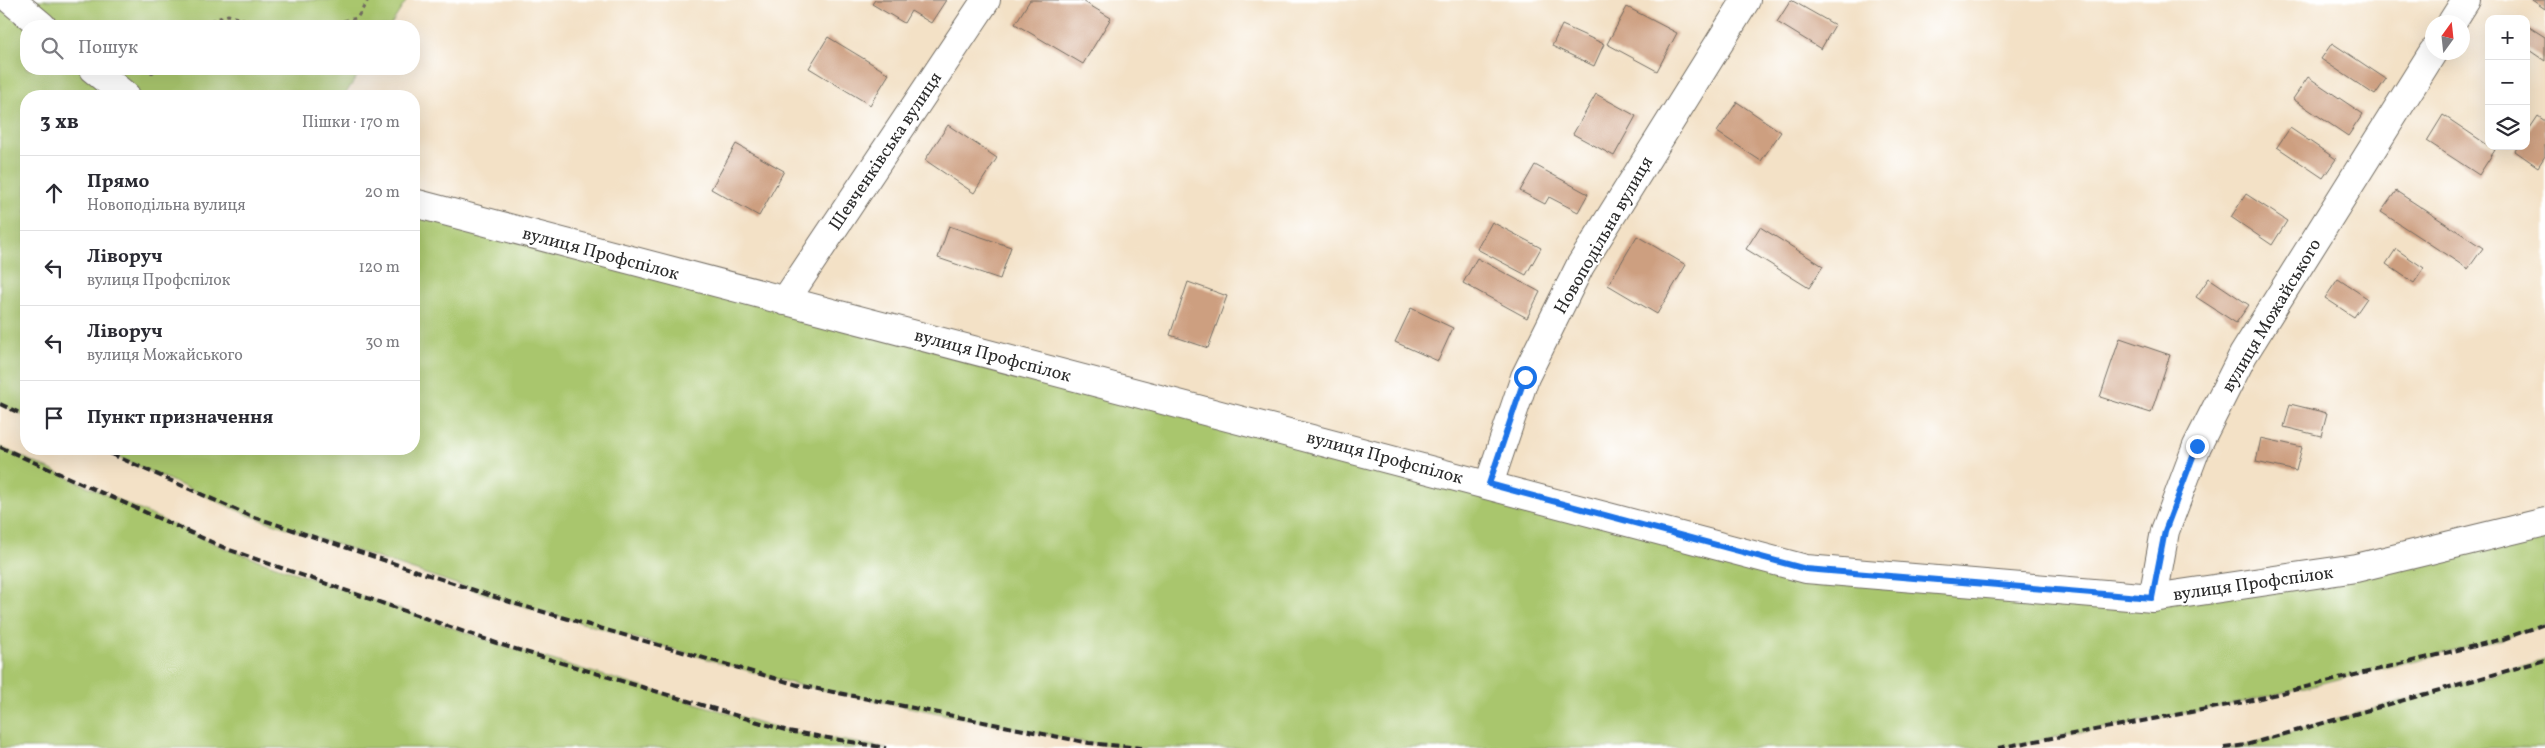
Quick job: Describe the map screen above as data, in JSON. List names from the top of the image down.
{
  "streets": {
    "street": [
      "Шевченківська вулиця",
      "Новоподільна вулиця",
      "вулиця Профспілок",
      "вулиця Можайського"
    ]
  },
  "crossings": [
    ["Шевченківська вулиця", "вулиця Профспілок"],
    ["Новоподільна вулиця", "вулиця Профспілок"],
    ["вулиця Профспілок", "вулиця Можайського"]
  ],
  "north": "top",
  "page": {
    "map_buttons": ["+", "−"],
    "search": "Пошук",
    "heading": ["3 хв", "Пішки · 170 m"],
    "list": [
      ["Прямо", "Новоподільна вулиця", "20 m"],
      ["Ліворуч", "вулиця Профспілок", "120 m"],
      ["Ліворуч", "вулиця Можайського", "30 m"],
      "Пункт призначення"
    ]
  }
}
